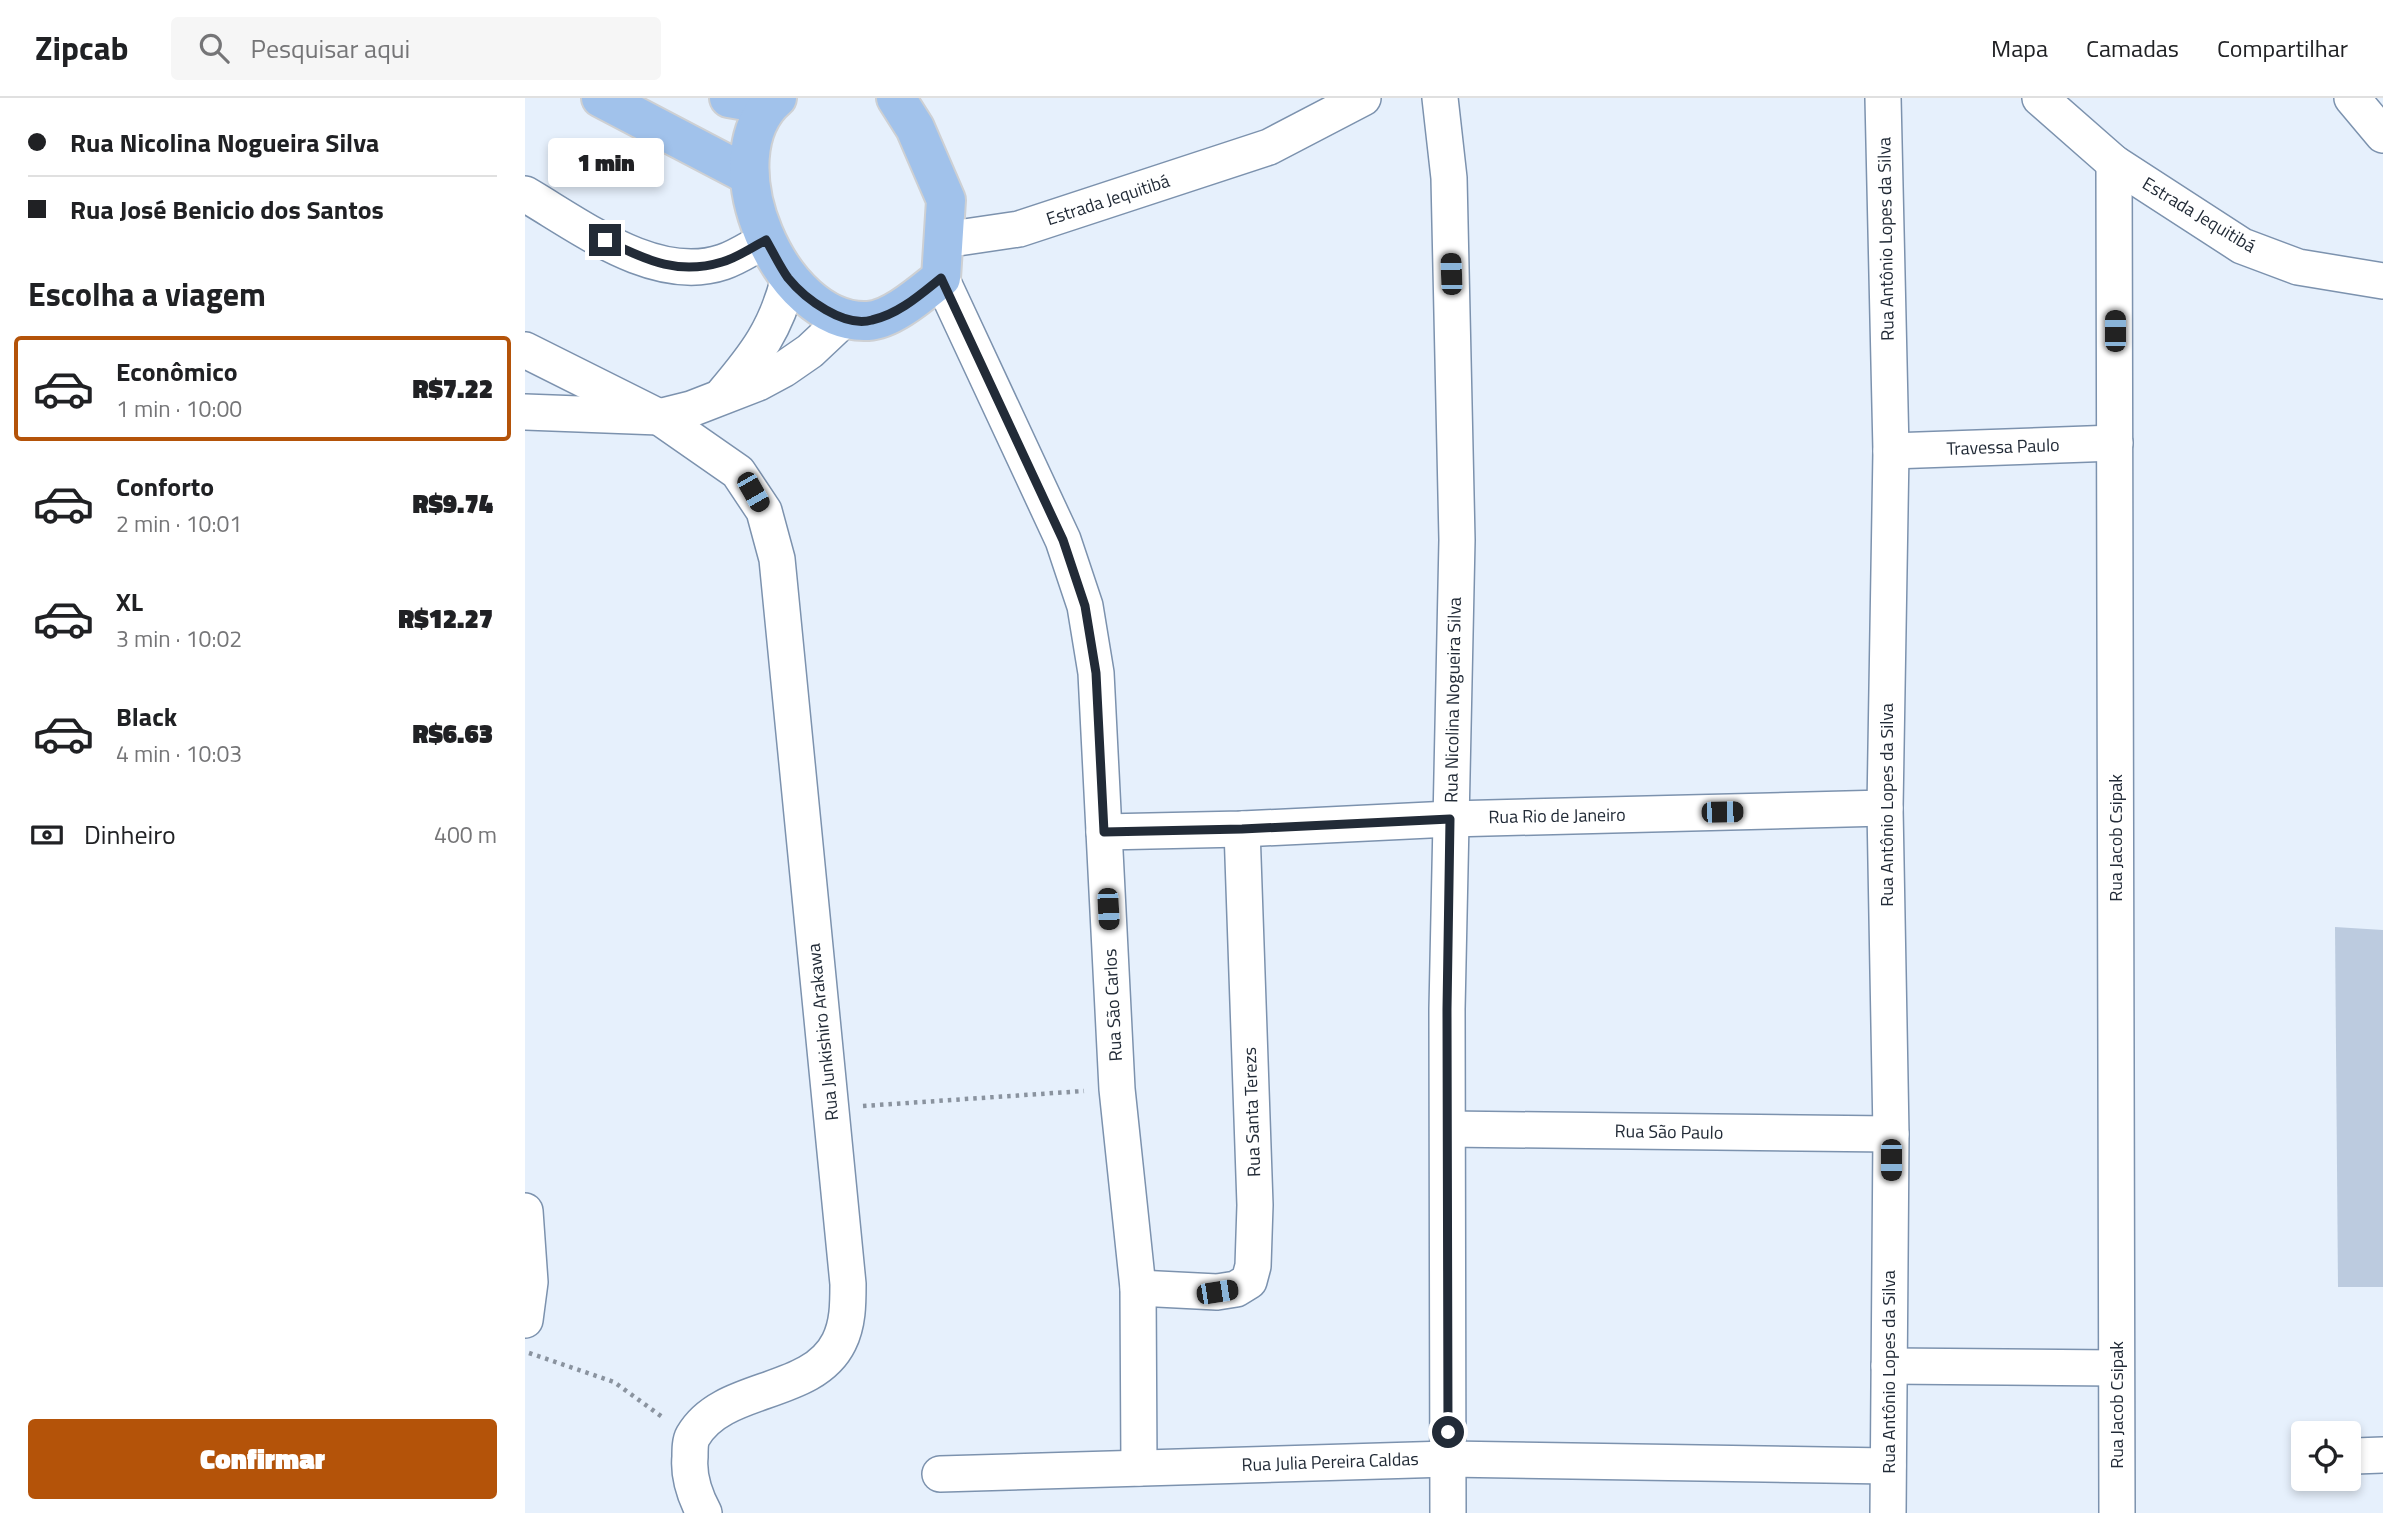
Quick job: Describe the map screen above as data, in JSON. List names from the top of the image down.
{
  "streets": {
    "street": [
      "Estrada Jequitibá",
      "Rua Antônio Lopes da Silva",
      "Travessa Paulo",
      "Rua Nicolina Nogueira Silva",
      "Rua Rio de Janeiro",
      "Rua Jacob Csipak",
      "Rua São Carlos",
      "Rua Junkishiro Arakawa",
      "Rua Santa Terezs",
      "Rua São Paulo",
      "Rua Julia Pereira Caldas"
    ]
  },
  "crossings": [
    ["Estrada Jequitibá", "Rua Jacob Csipak"],
    ["Estrada Jequitibá", "Rua São Carlos"],
    ["Rua Antônio Lopes da Silva", "Travessa Paulo"],
    ["Rua Antônio Lopes da Silva", "Rua Rio de Janeiro"],
    ["Rua Antônio Lopes da Silva", "Rua São Paulo"],
    ["Rua Antônio Lopes da Silva", "Rua Julia Pereira Caldas"],
    ["Travessa Paulo", "Rua Jacob Csipak"],
    ["Rua Nicolina Nogueira Silva", "Rua Rio de Janeiro"],
    ["Rua Nicolina Nogueira Silva", "Rua São Paulo"],
    ["Rua Nicolina Nogueira Silva", "Rua Julia Pereira Caldas"],
    ["Rua Rio de Janeiro", "Rua São Carlos"],
    ["Rua Rio de Janeiro", "Rua Santa Terezs"],
    ["Rua São Carlos", "Rua Santa Terezs"],
    ["Rua São Carlos", "Rua Julia Pereira Caldas"]
  ],
  "page": {
    "header": "Zipcab",
    "search": "Pesquisar aqui",
    "nav": ["Mapa", "Camadas", "Compartilhar"],
    "banner": ["Rua Nicolina Nogueira Silva", "Rua José Benicio dos Santos"],
    "bubble": "1 min",
    "heading": "Escolha a viagem",
    "list": [
      {
        "name": "Econômico",
        "note": "1 min · 10:00",
        "value": "R$7.22"
      },
      {
        "name": "Conforto",
        "note": "2 min · 10:01",
        "value": "R$9.74"
      },
      {
        "name": "XL",
        "note": "3 min · 10:02",
        "value": "R$12.27"
      },
      {
        "name": "Black",
        "note": "4 min · 10:03",
        "value": "R$6.63"
      }
    ],
    "pay": ["Dinheiro", "400 m"],
    "buttons": "Confirmar"
  }
}
